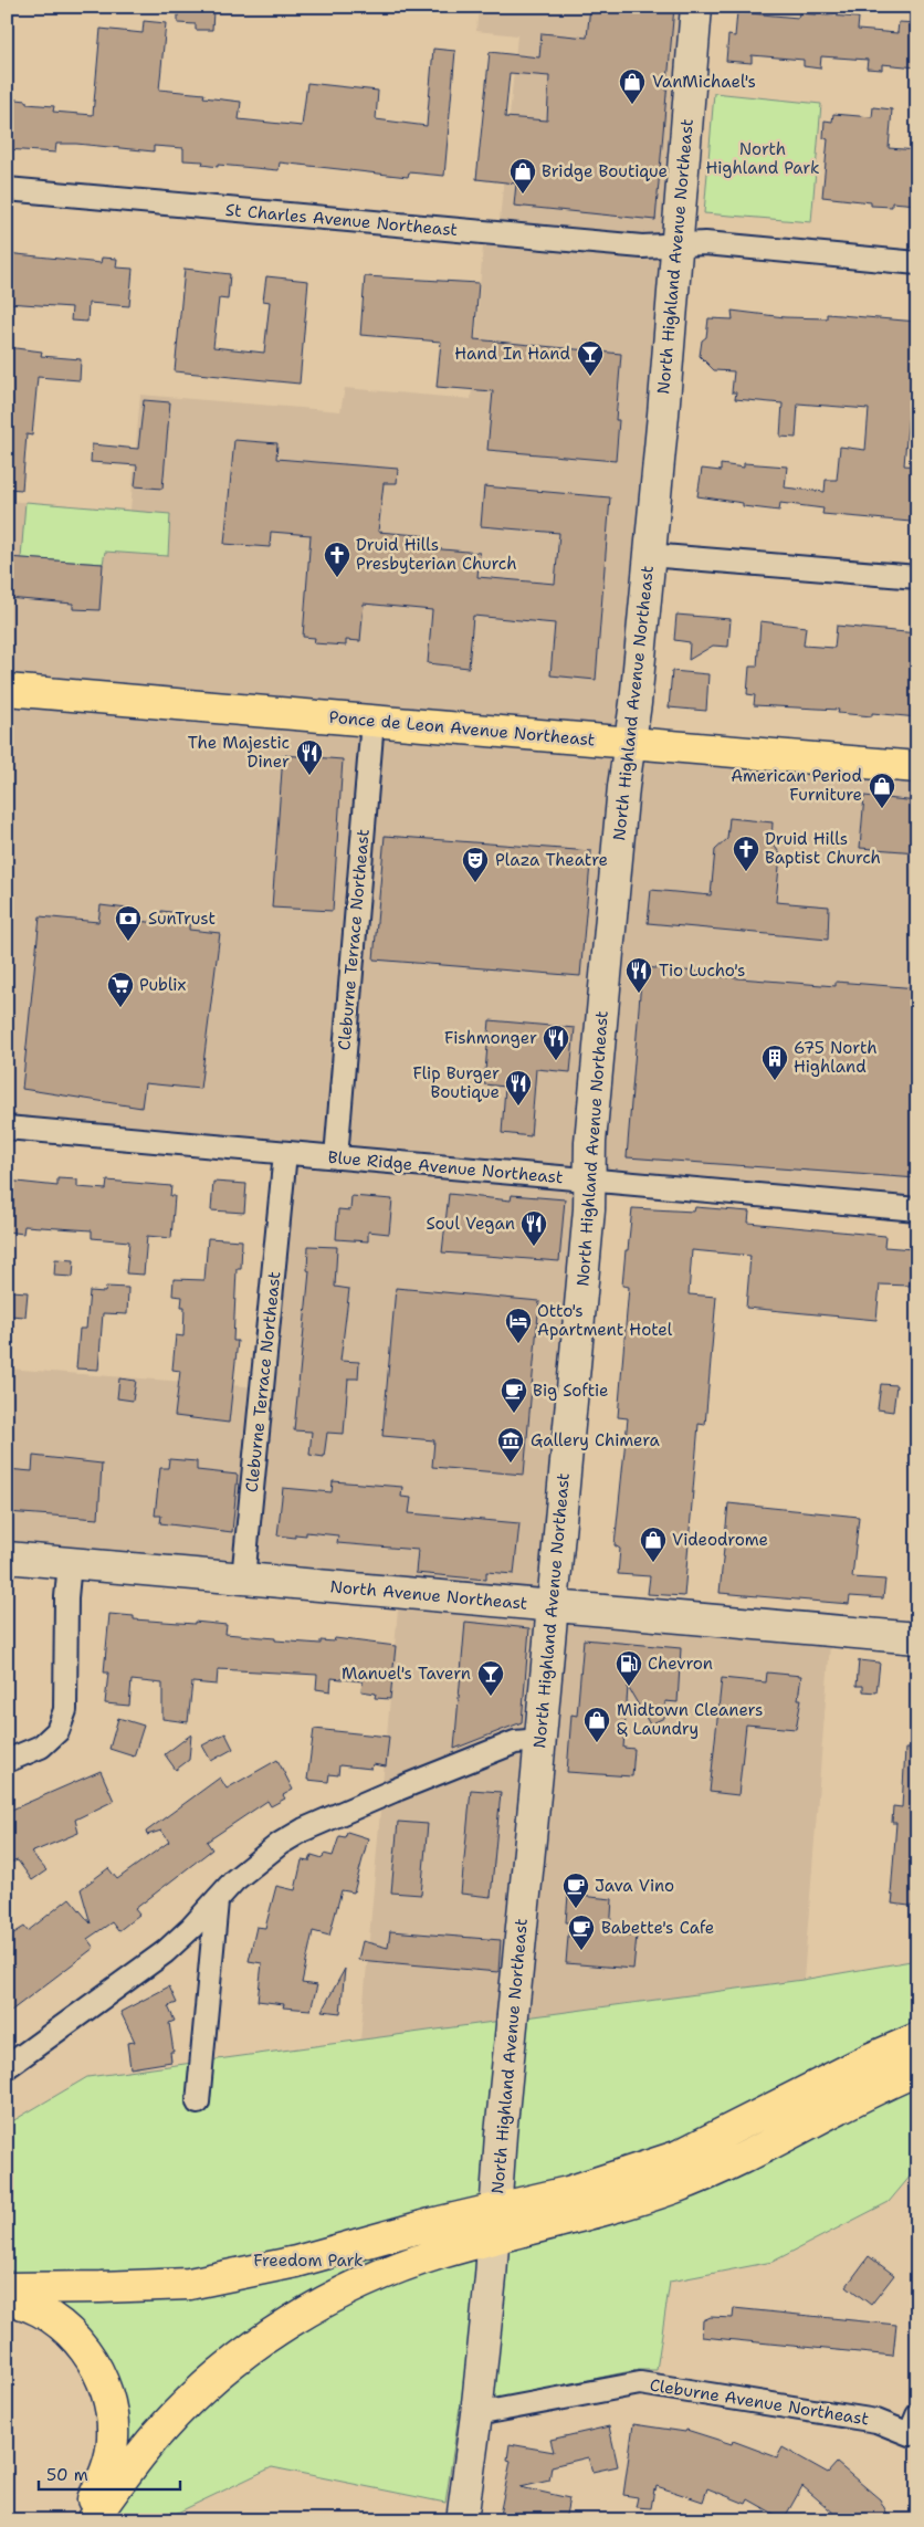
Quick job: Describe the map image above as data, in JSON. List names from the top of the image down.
{
  "streets": {
    "highway": ["Ponce de Leon Avenue Northeast"],
    "main road": ["North Highland Avenue Northeast", "North Avenue Northeast"],
    "street": [
      "St Charles Avenue Northeast",
      "Cleburne Terrace Northeast",
      "Blue Ridge Avenue Northeast",
      "Cleburne Avenue Northeast"
    ]
  },
  "crossings": [
    ["St Charles Avenue Northeast", "North Highland Avenue Northeast"],
    ["North Highland Avenue Northeast", "Ponce de Leon Avenue Northeast"],
    ["North Highland Avenue Northeast", "Blue Ridge Avenue Northeast"],
    ["North Highland Avenue Northeast", "North Avenue Northeast"],
    ["North Highland Avenue Northeast", "Cleburne Avenue Northeast"],
    ["Ponce de Leon Avenue Northeast", "Cleburne Terrace Northeast"],
    ["Cleburne Terrace Northeast", "Blue Ridge Avenue Northeast"],
    ["Cleburne Terrace Northeast", "North Avenue Northeast"]
  ],
  "parks": ["North Highland Park", "Freedom Park"],
  "places": {
    "shop": [
      "VanMichael's",
      "Bridge Boutique",
      "American Period Furniture",
      "Videodrome",
      "Midtown Cleaners & Laundry"
    ],
    "bar": ["Hand In Hand", "Manuel's Tavern"],
    "church": ["Druid Hills Presbyterian Church", "Druid Hills Baptist Church"],
    "restaurant": [
      "The Majestic Diner",
      "Tio Lucho's",
      "Fishmonger",
      "Flip Burger Boutique",
      "Soul Vegan"
    ],
    "theatre": ["Plaza Theatre"],
    "bank": ["SunTrust"],
    "supermarket": ["Publix"],
    "building": ["675 North Highland"],
    "hotel": ["Otto's Apartment Hotel"],
    "cafe": ["Big Softie", "Java Vino", "Babette's Cafe"],
    "museum": ["Gallery Chimera"],
    "fuel station": ["Chevron"]
  },
  "scale_bar": "50 m"
}
